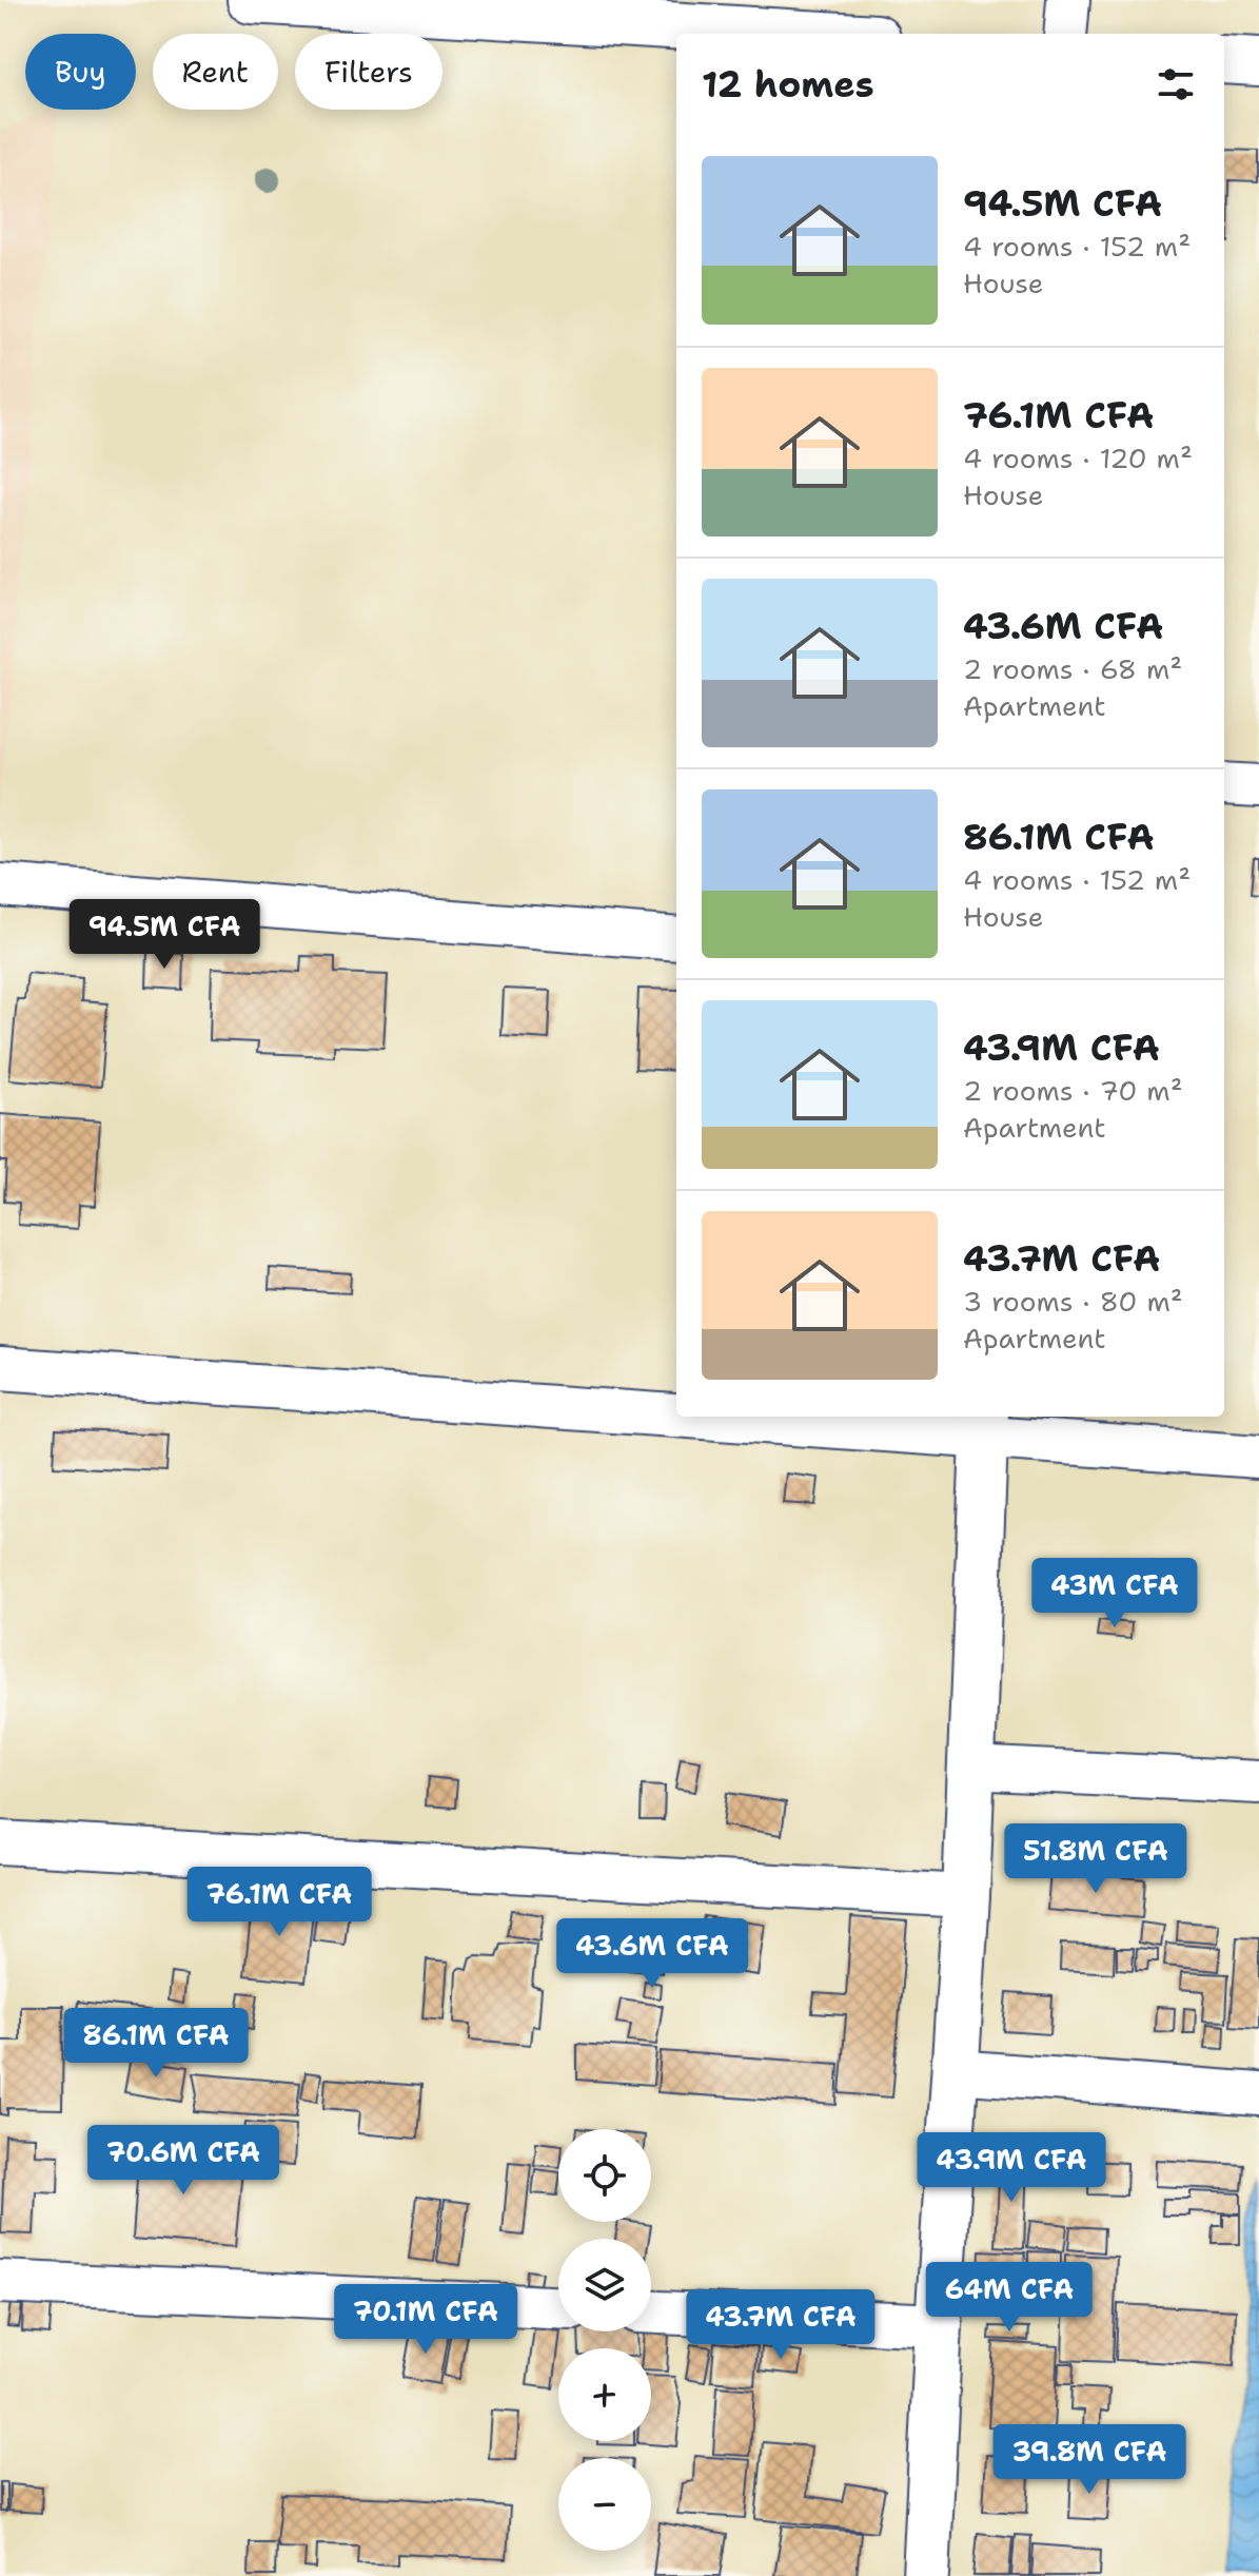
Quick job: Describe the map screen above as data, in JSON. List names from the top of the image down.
{
  "page": {
    "chip": ["Buy", "Rent", "Filters"],
    "heading": "12 homes",
    "list": [
      {
        "name": "94.5M CFA",
        "note": "4 rooms · 152 m² · House"
      },
      {
        "name": "76.1M CFA",
        "note": "4 rooms · 120 m² · House"
      },
      {
        "name": "43.6M CFA",
        "note": "2 rooms · 68 m² · Apartment"
      },
      {
        "name": "86.1M CFA",
        "note": "4 rooms · 152 m² · House"
      },
      {
        "name": "43.9M CFA",
        "note": "2 rooms · 70 m² · Apartment"
      },
      {
        "name": "43.7M CFA",
        "note": "3 rooms · 80 m² · Apartment"
      }
    ],
    "price": [
      "94.5M CFA",
      "43M CFA",
      "51.8M CFA",
      "76.1M CFA",
      "43.6M CFA",
      "86.1M CFA",
      "70.6M CFA",
      "43.9M CFA",
      "64M CFA",
      "70.1M CFA",
      "43.7M CFA",
      "39.8M CFA"
    ],
    "map_buttons": ["+", "−"]
  }
}
